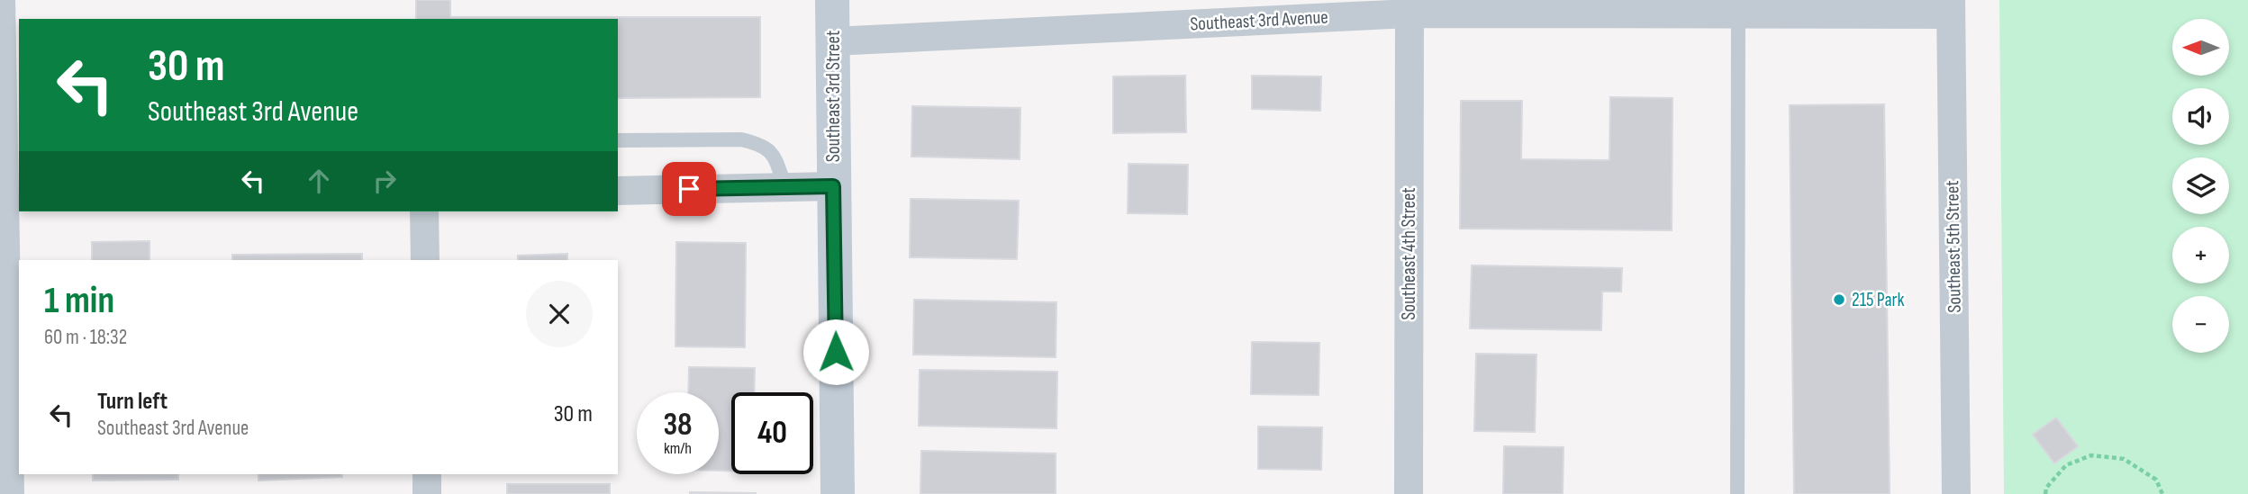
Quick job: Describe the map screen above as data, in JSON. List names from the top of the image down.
{
  "streets": {
    "street": [
      "Southeast 3rd Avenue",
      "Southeast 3rd Street",
      "Southeast 5th Street",
      "Southeast 4th Street"
    ]
  },
  "crossings": [
    ["Southeast 3rd Avenue", "Southeast 3rd Street"],
    ["Southeast 3rd Avenue", "Southeast 5th Street"],
    ["Southeast 3rd Avenue", "Southeast 4th Street"]
  ],
  "places": ["215 Park"],
  "north": "left",
  "page": {
    "map_buttons": ["+", "−"],
    "turn": ["30 m", "Southeast 3rd Avenue"],
    "heading": ["1 min", "60 m · 18:32"],
    "list": [
      {
        "name": "Turn left",
        "note": "Southeast 3rd Avenue",
        "value": "30 m"
      }
    ],
    "speed": "38 km/h",
    "limit": "40"
  }
}
